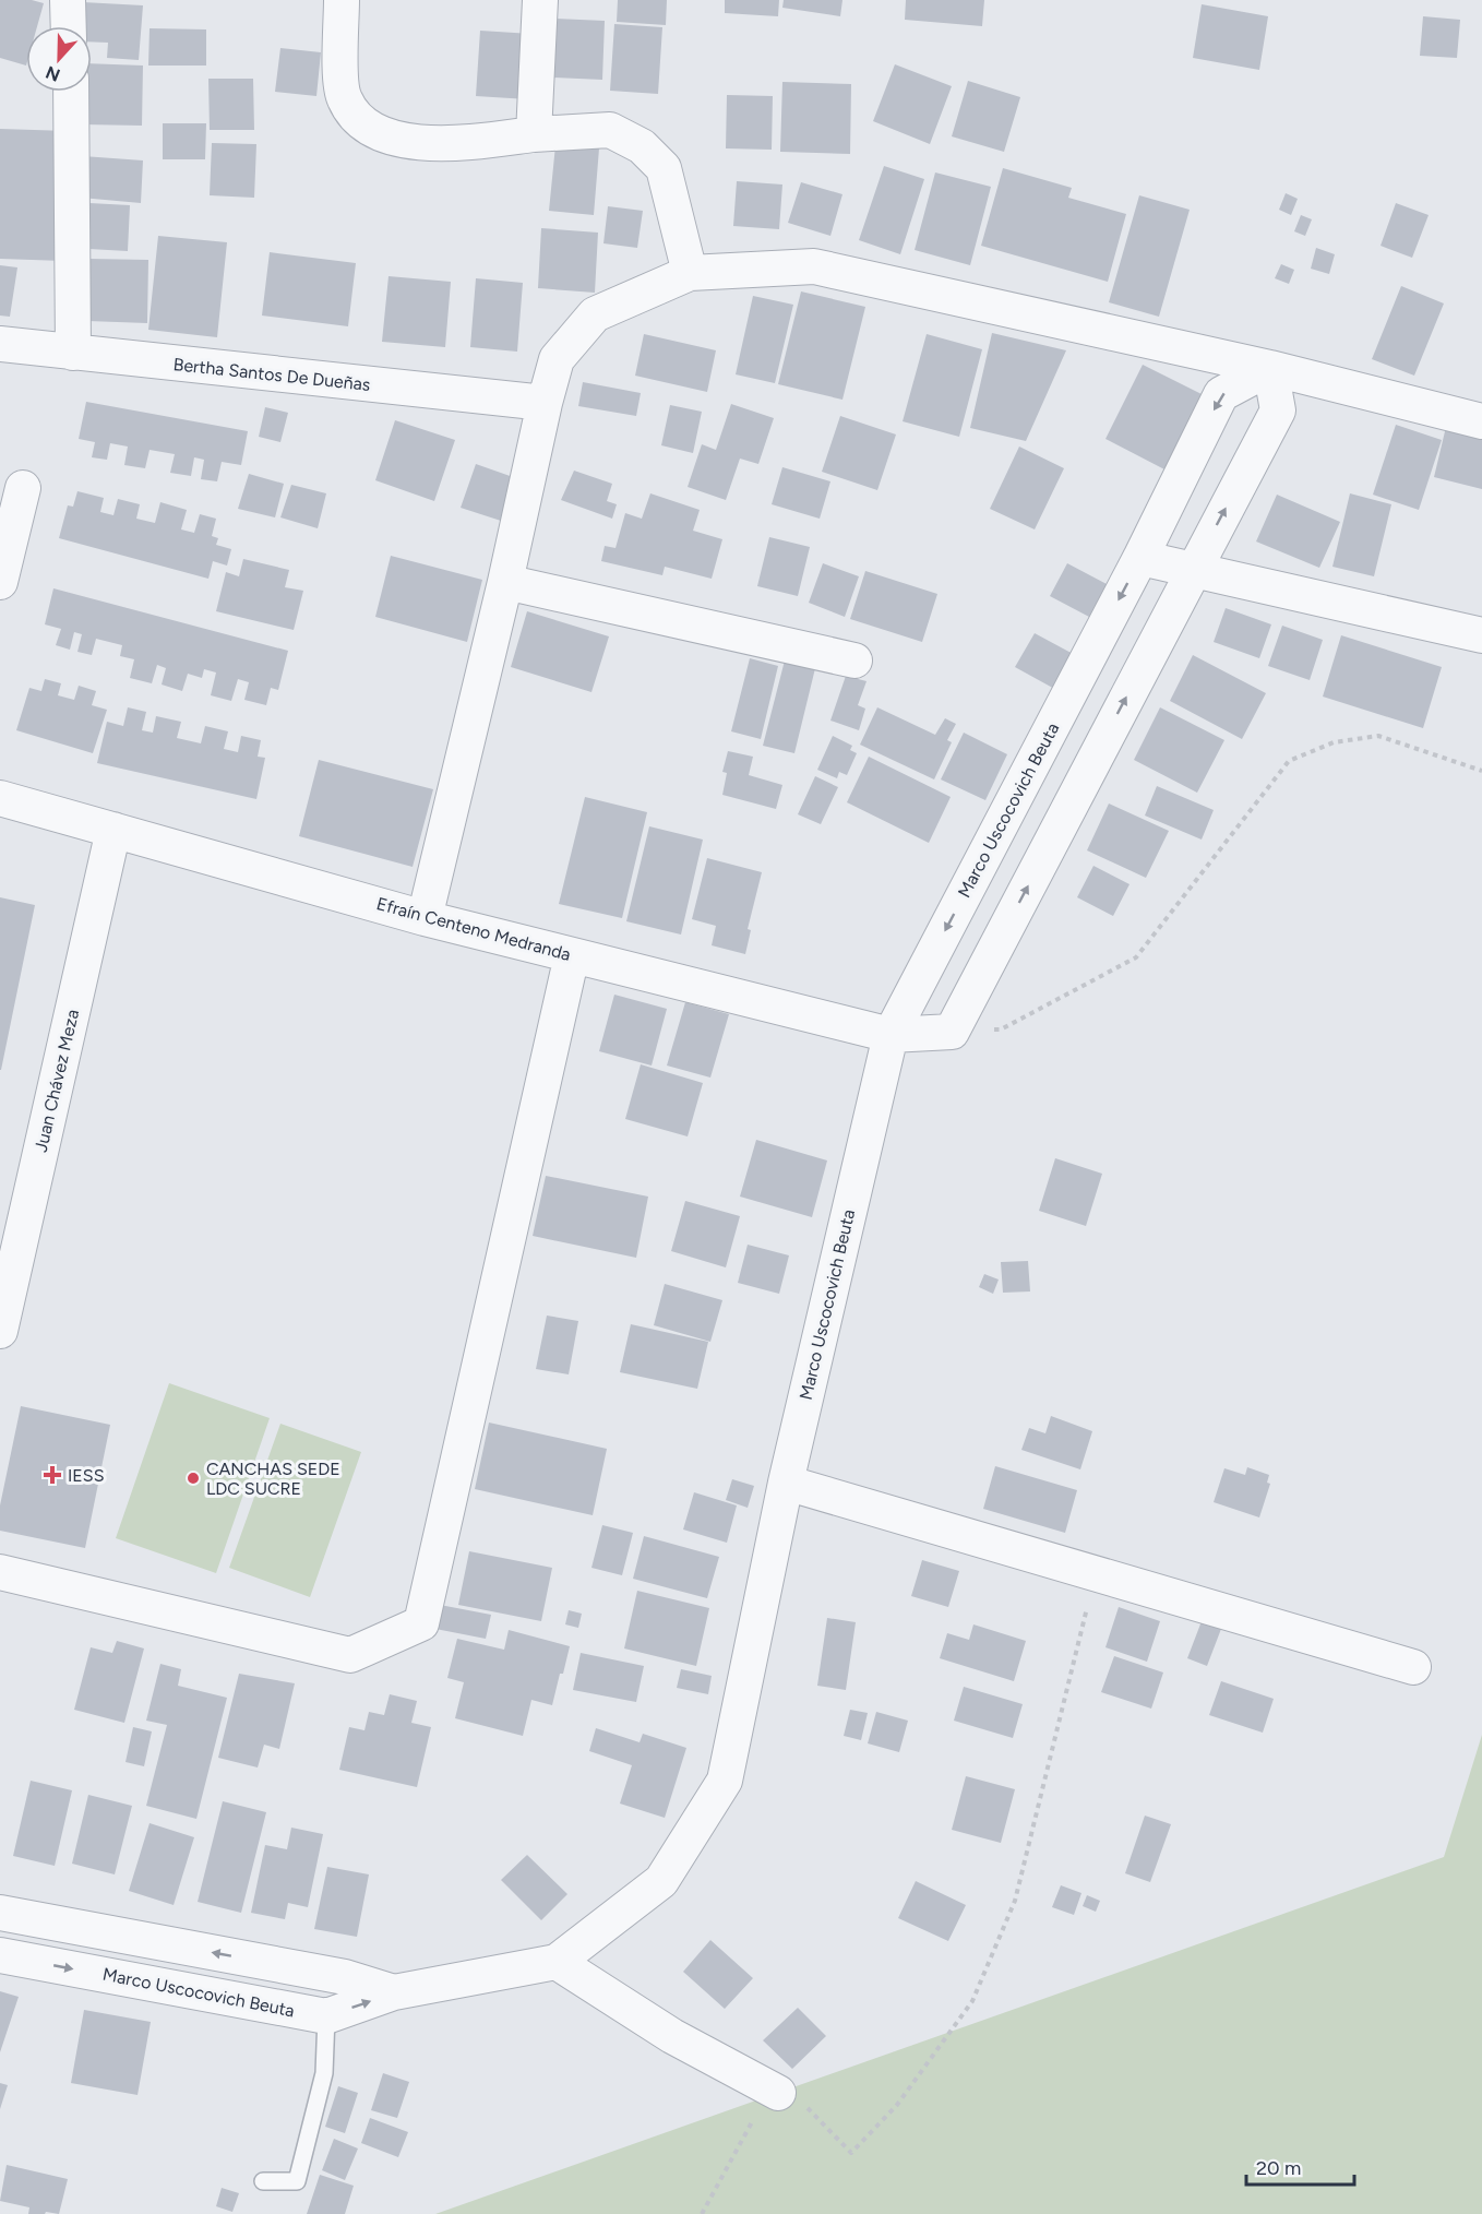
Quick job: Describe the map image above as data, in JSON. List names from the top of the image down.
{
  "streets": {
    "street": [
      "Bertha Santos De Dueñas",
      "Marco Uscocovich Beuta",
      "Efraín Centeno Medranda",
      "Juan Chávez Meza"
    ]
  },
  "crossings": [
    ["Marco Uscocovich Beuta", "Efraín Centeno Medranda"],
    ["Efraín Centeno Medranda", "Juan Chávez Meza"]
  ],
  "places": {
    "health": ["IESS"],
    "other": ["CANCHAS SEDE LDC SUCRE"]
  },
  "scale_bar": "20 m",
  "north": "bottom"
}
